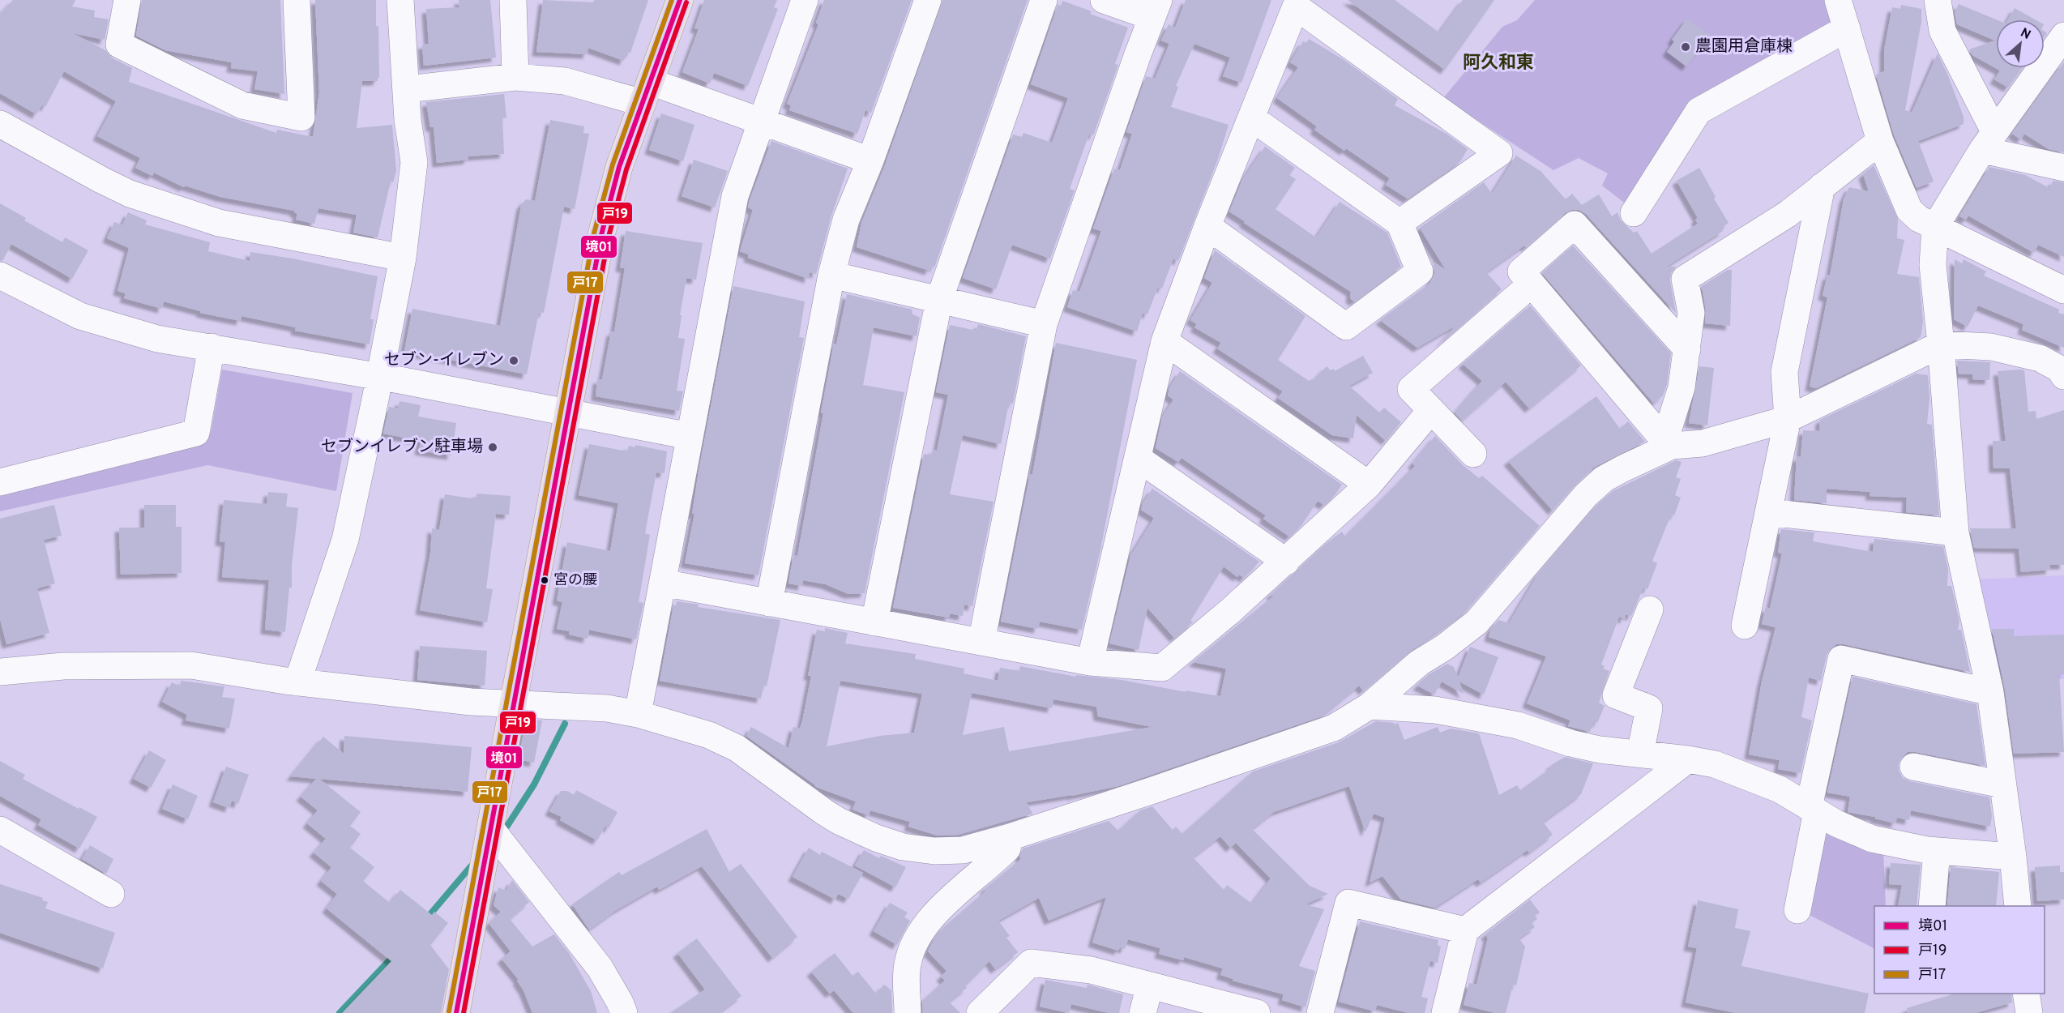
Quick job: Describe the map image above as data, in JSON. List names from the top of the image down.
{
  "districts": ["阿久和東"],
  "places": [
    "農園用倉庫棟",
    "セブン-イレブン",
    "セブンイレブン駐車場",
    "宮の腰"
  ],
  "lines": ["transit line 境01", "transit line 戸17", "transit line 戸19"],
  "legend": ["境01", "戸19", "戸17"],
  "north": "top right"
}
